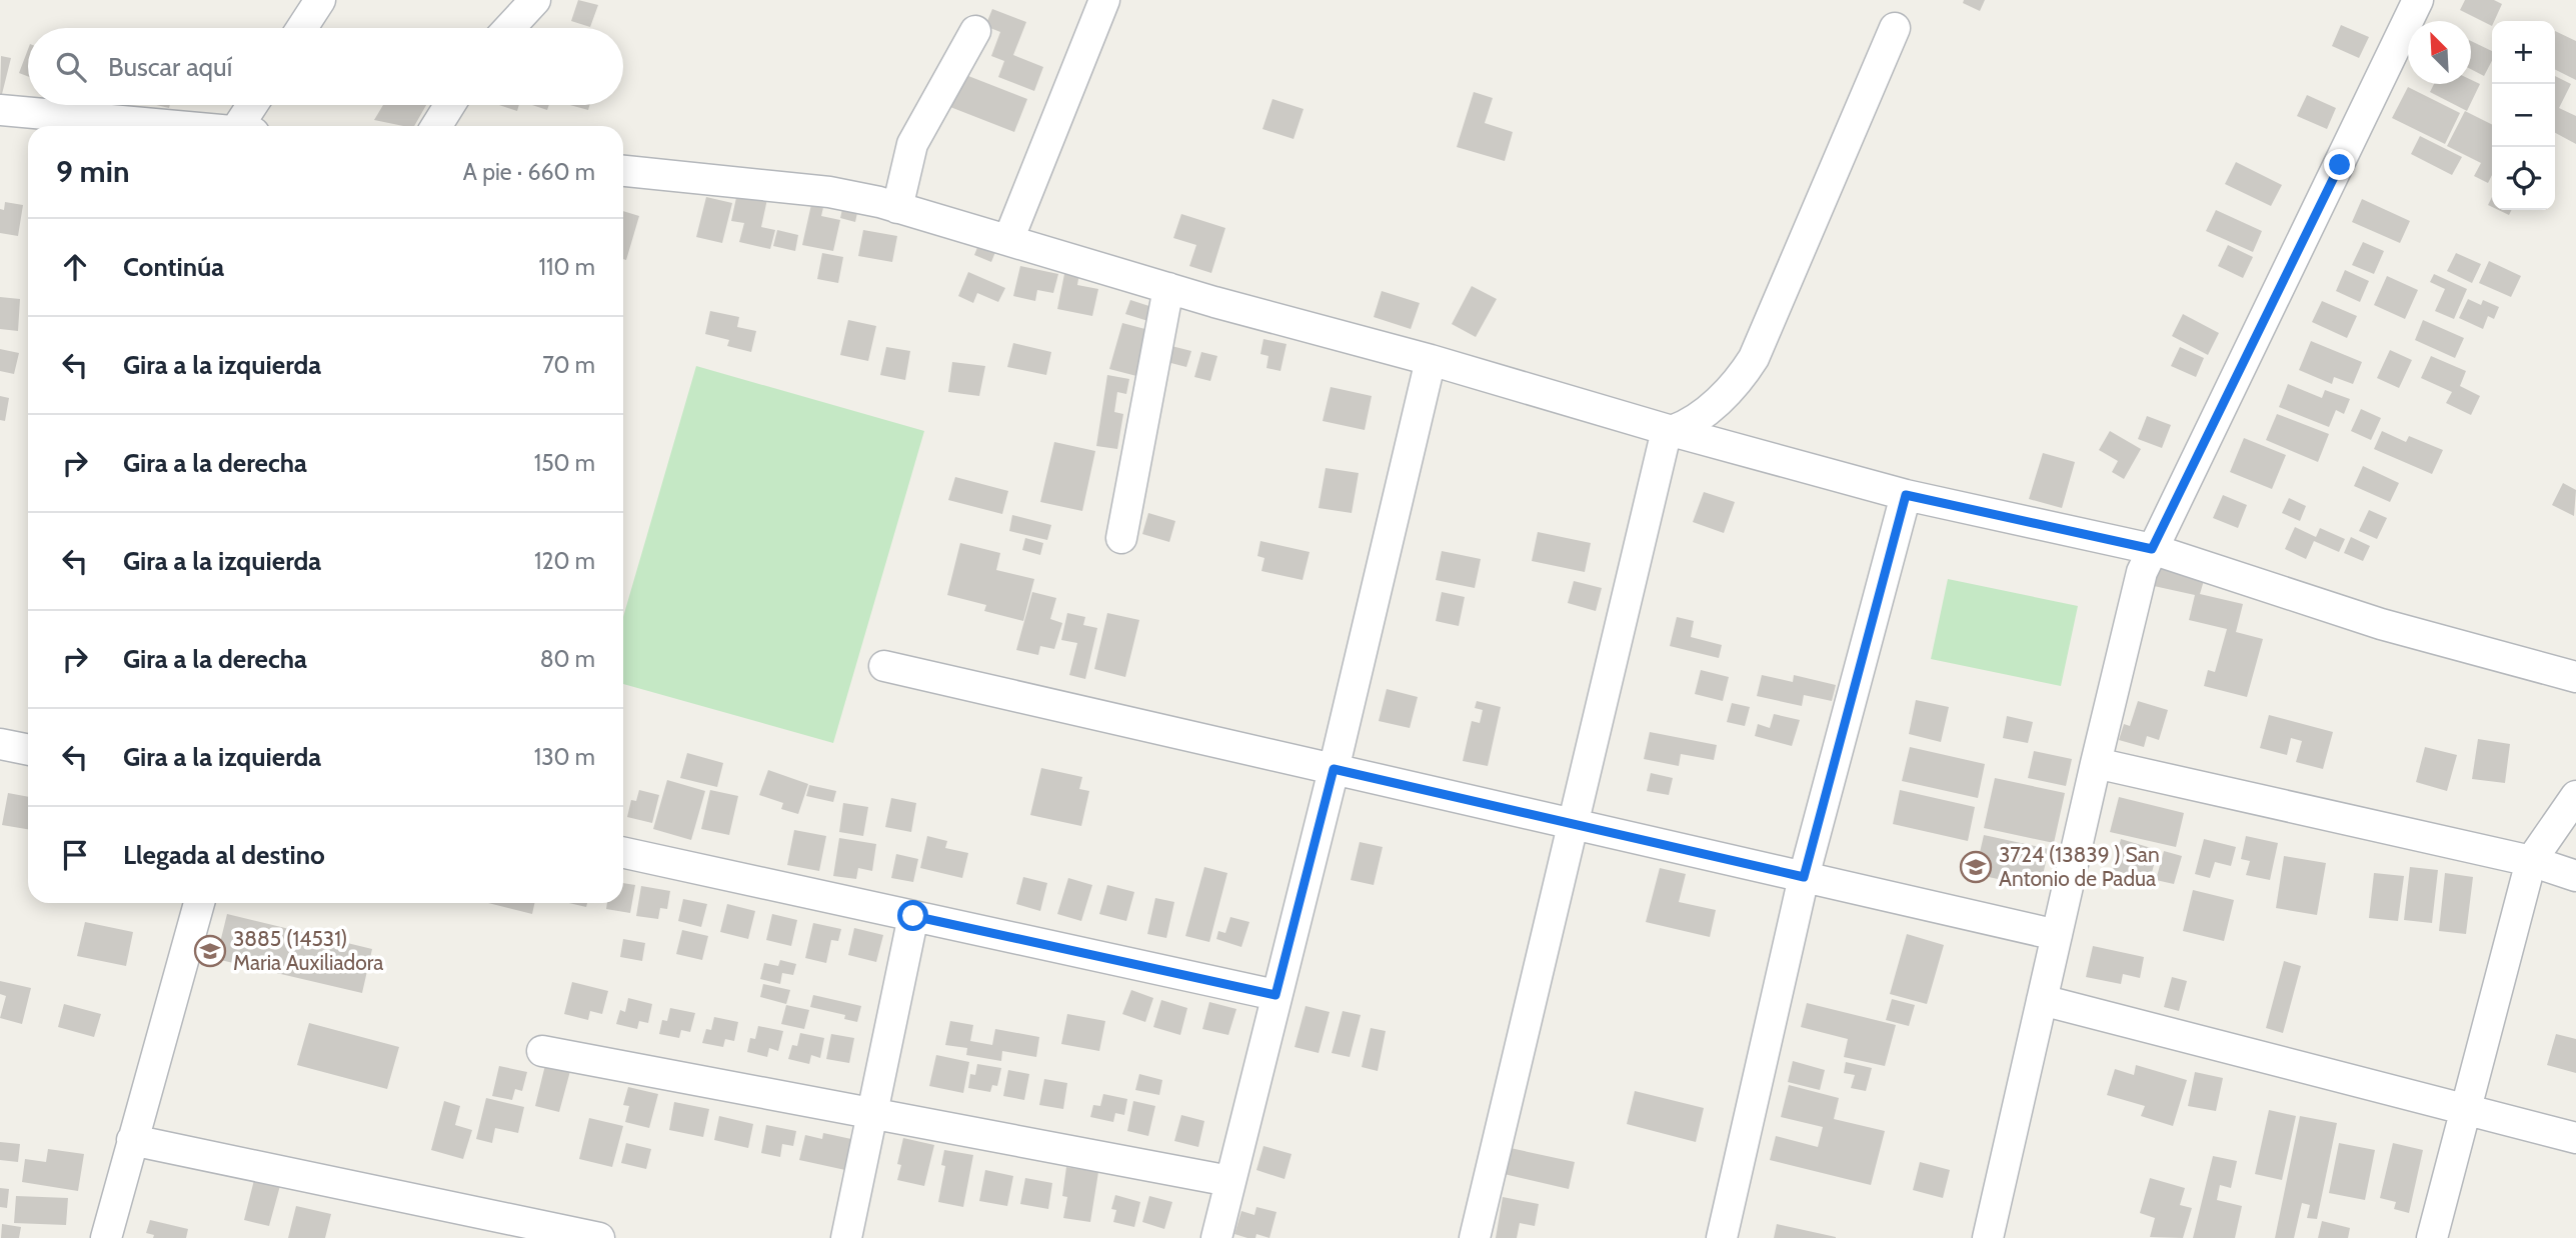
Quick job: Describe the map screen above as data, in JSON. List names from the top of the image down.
{
  "places": {
    "school or university": ["3724 (13839 ) San Antonio de Padua", "3885 (14531) Maria Auxiliadora"]
  },
  "north": "top left",
  "page": {
    "map_buttons": ["+", "−"],
    "search": "Buscar aquí",
    "heading": ["9 min", "A pie · 660 m"],
    "list": [
      ["Continúa", "110 m"],
      ["Gira a la izquierda", "70 m"],
      ["Gira a la derecha", "150 m"],
      ["Gira a la izquierda", "120 m"],
      ["Gira a la derecha", "80 m"],
      ["Gira a la izquierda", "130 m"],
      "Llegada al destino"
    ]
  }
}
